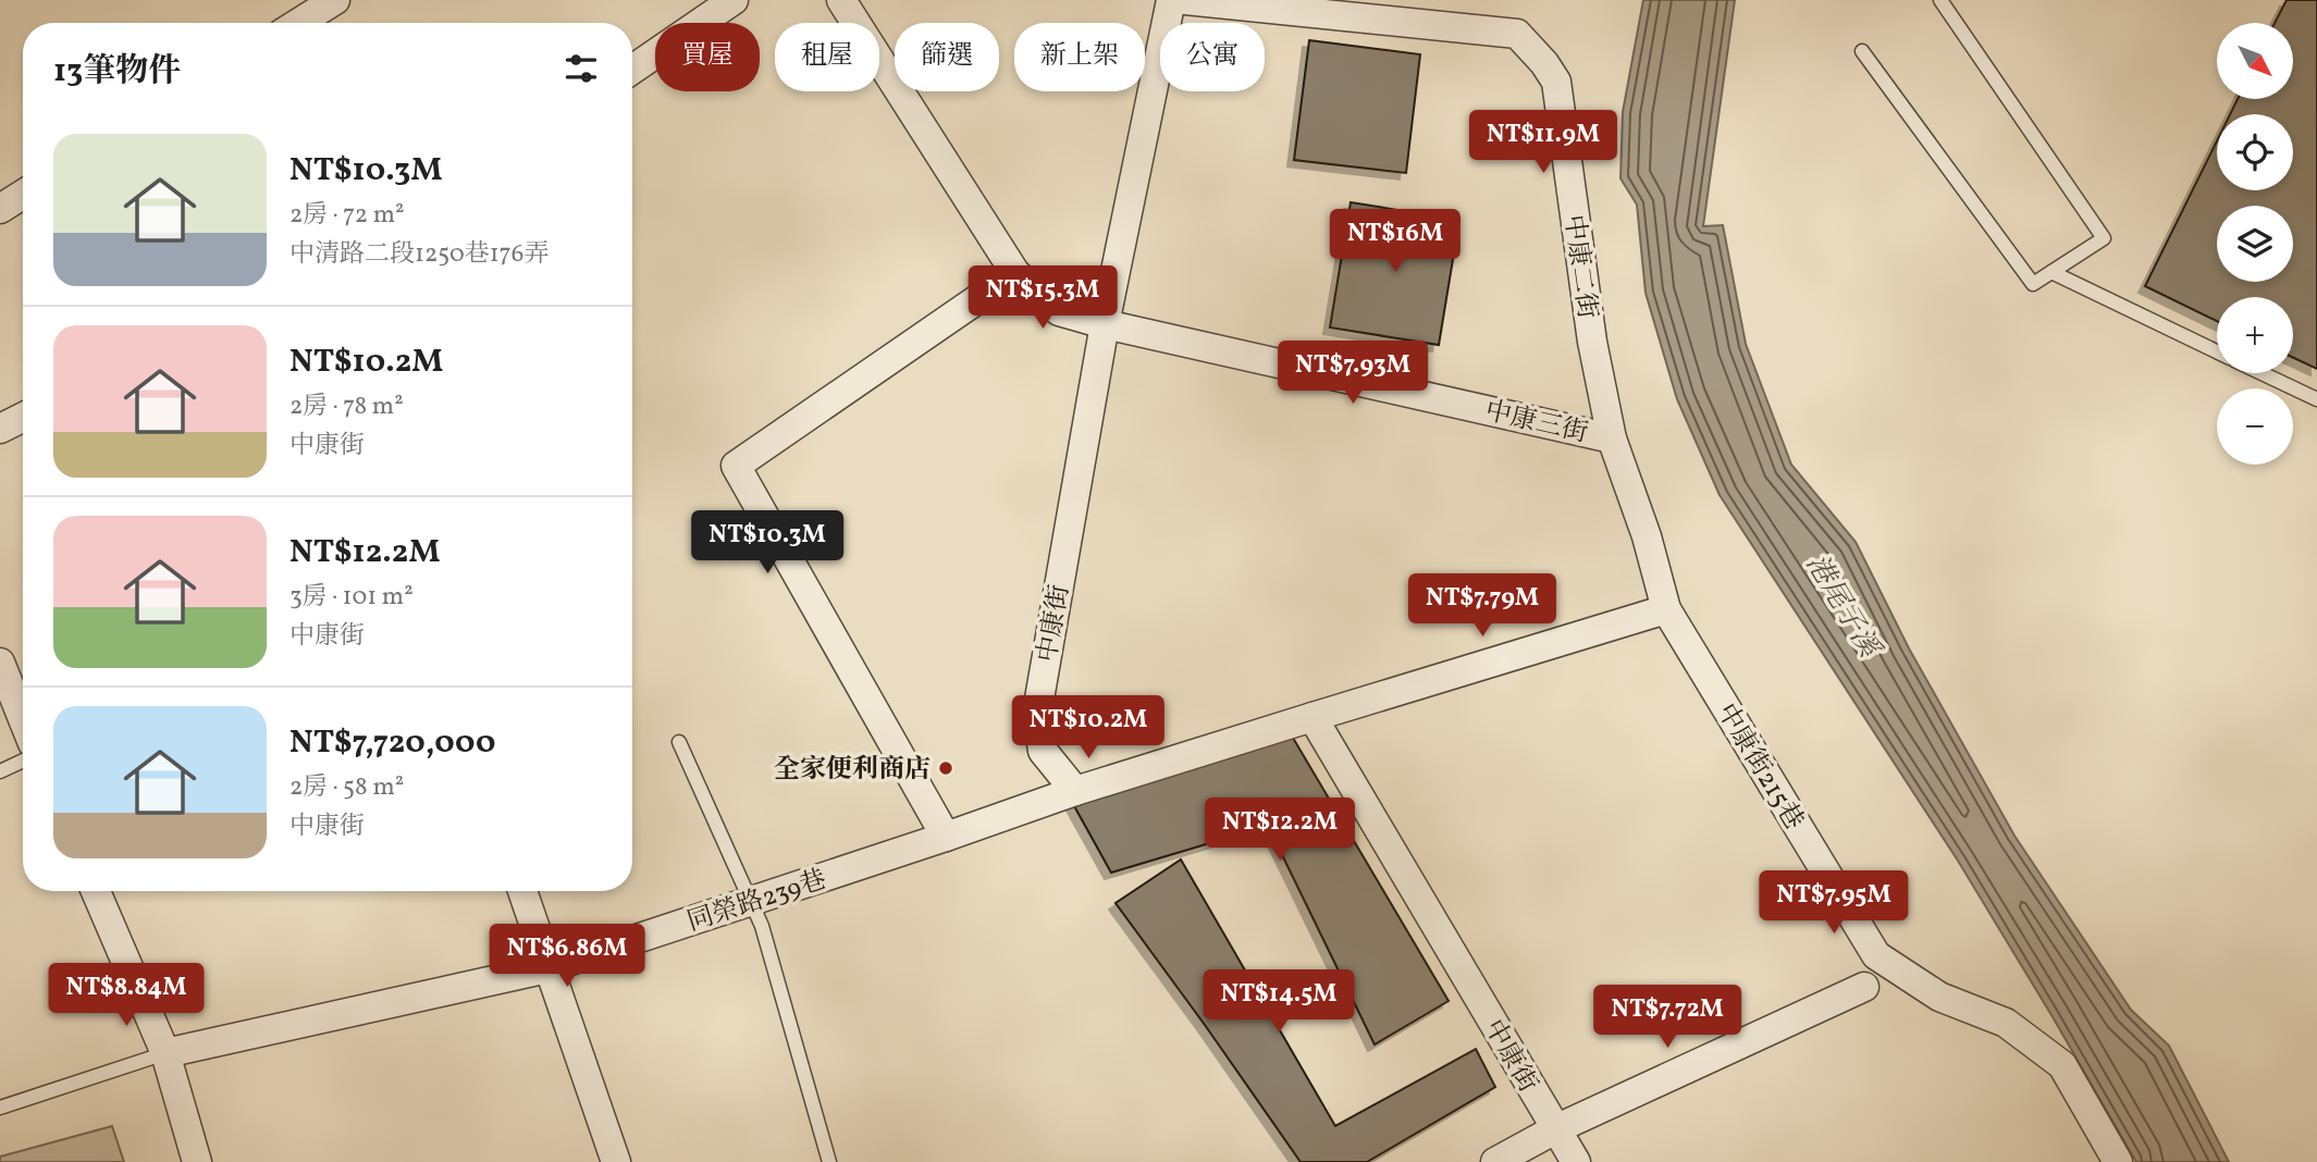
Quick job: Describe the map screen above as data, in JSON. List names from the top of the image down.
{
  "streets": {
    "street": [
      "中康二街",
      "中康三街",
      "中康街",
      "中康街215巷",
      "同榮路239巷"
    ]
  },
  "crossings": [
    ["中康二街", "中康三街"],
    ["中康二街", "中康街215巷"],
    ["中康三街", "中康街"],
    ["中康街", "同榮路239巷"]
  ],
  "water": ["港尾子溪"],
  "places": ["全家便利商店"],
  "north": "bottom right",
  "page": {
    "map_buttons": ["+", "−"],
    "chip": [
      "買屋",
      "租屋",
      "篩選",
      "新上架",
      "公寓"
    ],
    "heading": "13筆物件",
    "price": [
      "NT$11.9M",
      "NT$16M",
      "NT$15.3M",
      "NT$7.93M",
      "NT$10.3M",
      "NT$7.79M",
      "NT$10.2M",
      "NT$12.2M",
      "NT$7.95M",
      "NT$6.86M",
      "NT$8.84M",
      "NT$14.5M",
      "NT$7.72M"
    ],
    "list": [
      {
        "name": "NT$10.3M",
        "note": "2房 · 72 m² · 中清路二段1250巷176弄"
      },
      {
        "name": "NT$10.2M",
        "note": "2房 · 78 m² · 中康街"
      },
      {
        "name": "NT$12.2M",
        "note": "3房 · 101 m² · 中康街"
      },
      {
        "name": "NT$7,720,000",
        "note": "2房 · 58 m² · 中康街"
      }
    ]
  }
}
